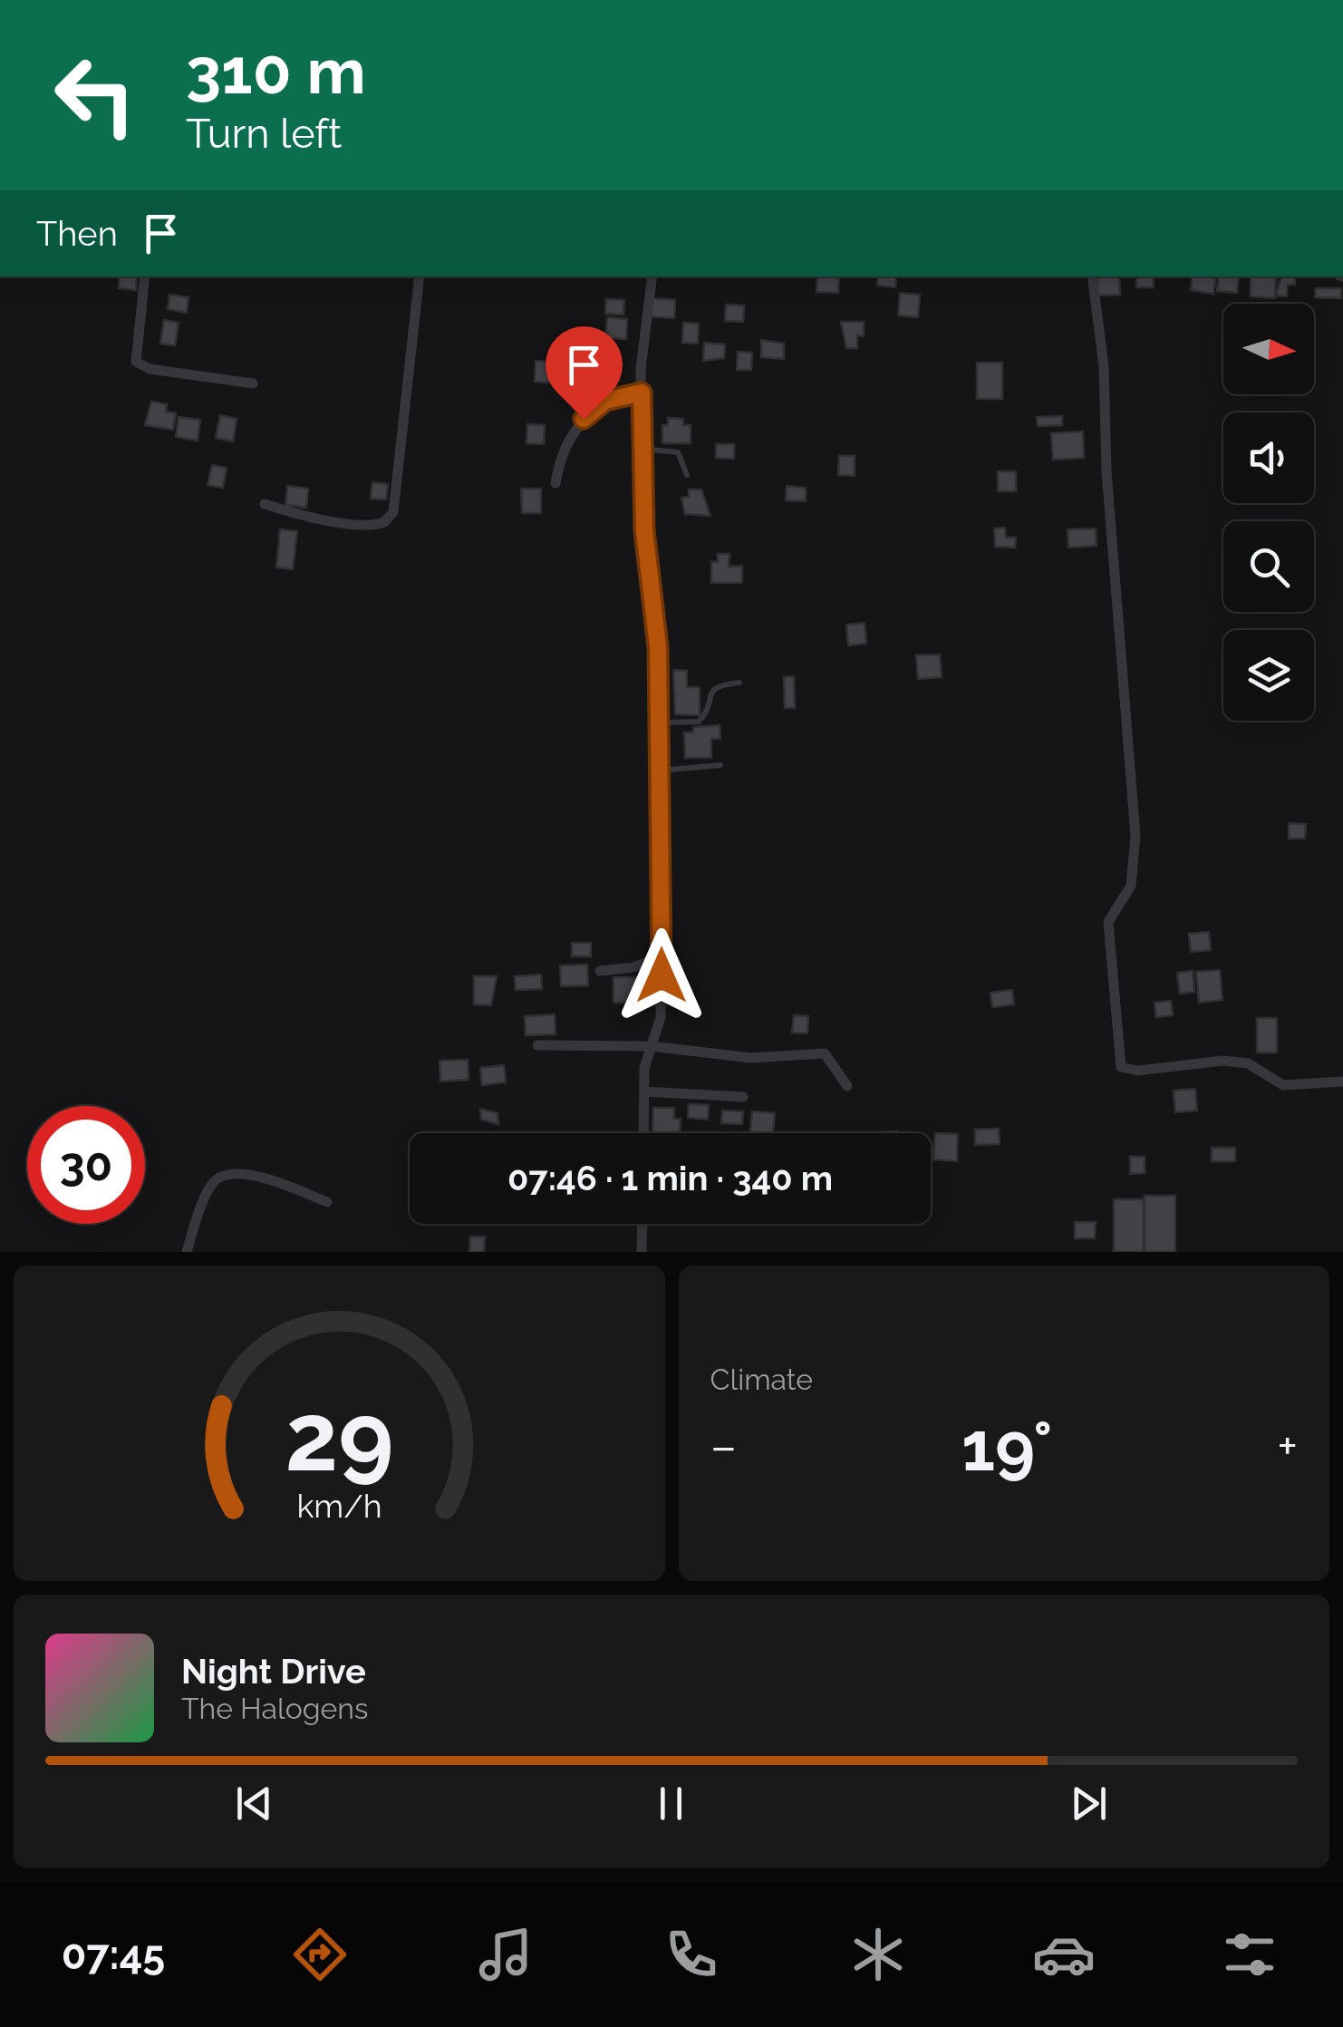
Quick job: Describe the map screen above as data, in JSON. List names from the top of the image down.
{
  "north": "right",
  "page": {
    "turn": ["310 m", "Turn left"],
    "then": "Then",
    "limit": "30",
    "trip": "07:46 · 1 min · 340 m",
    "tile": "Climate",
    "heat": ["−", "19°", "+"],
    "song": ["Night Drive", "The Halogens"],
    "tabs": "07:45",
    "gauge": ["29", "km/h"]
  }
}
